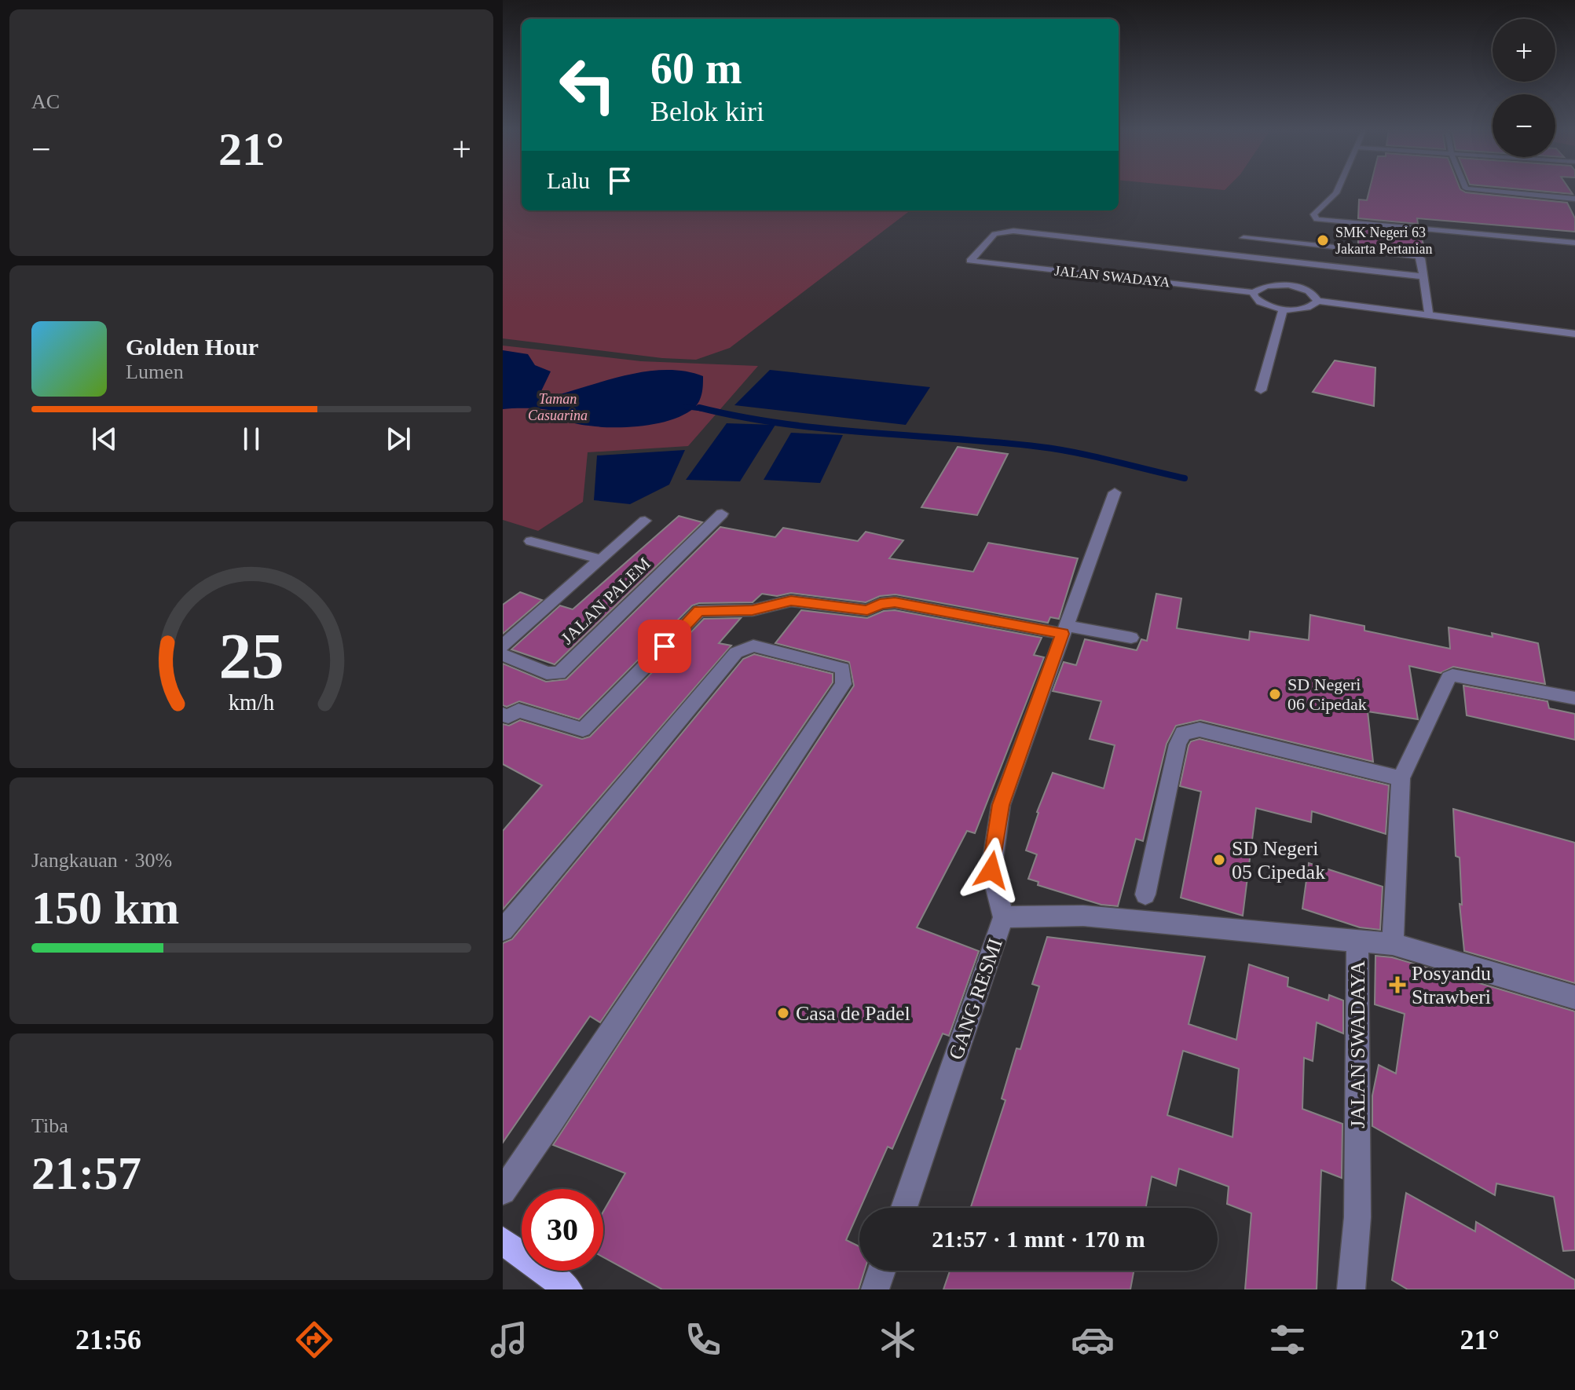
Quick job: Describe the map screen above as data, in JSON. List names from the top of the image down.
{
  "streets": {
    "street": ["JALAN SWADAYA", "JALAN PALEM", "GANG RESMI"]
  },
  "parks": ["Taman Casuarina"],
  "places": {
    "other": [
      "SMK Negeri 63 Jakarta Pertanian",
      "SD Negeri 06 Cipedak",
      "SD Negeri 05 Cipedak",
      "Casa de Padel"
    ],
    "health": ["Posyandu Strawberi"]
  },
  "page": {
    "tile": [
      "AC",
      ["Jangkauan · 30%", "150 km"],
      ["Tiba", "21:57"]
    ],
    "map_buttons": ["+", "−"],
    "turn": ["60 m", "Belok kiri"],
    "heat": ["−", "21°", "+"],
    "then": "Lalu",
    "song": ["Golden Hour", "Lumen"],
    "limit": "30",
    "trip": "21:57 · 1 mnt · 170 m",
    "tabs": ["21:56", "21°"],
    "gauge": ["25", "km/h"]
  }
}
